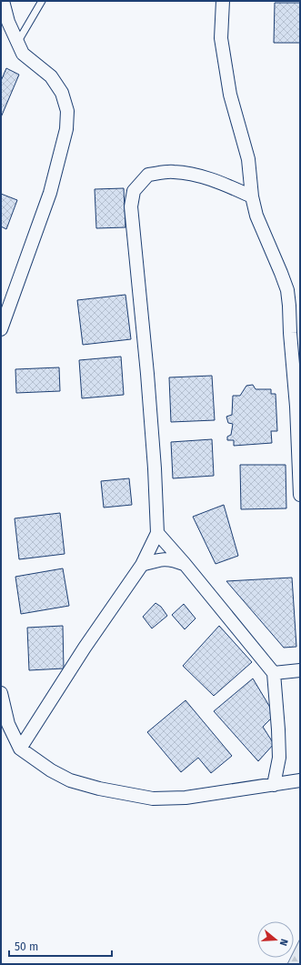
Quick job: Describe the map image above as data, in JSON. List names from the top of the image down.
{
  "scale_bar": "50 m",
  "north": "right"
}
